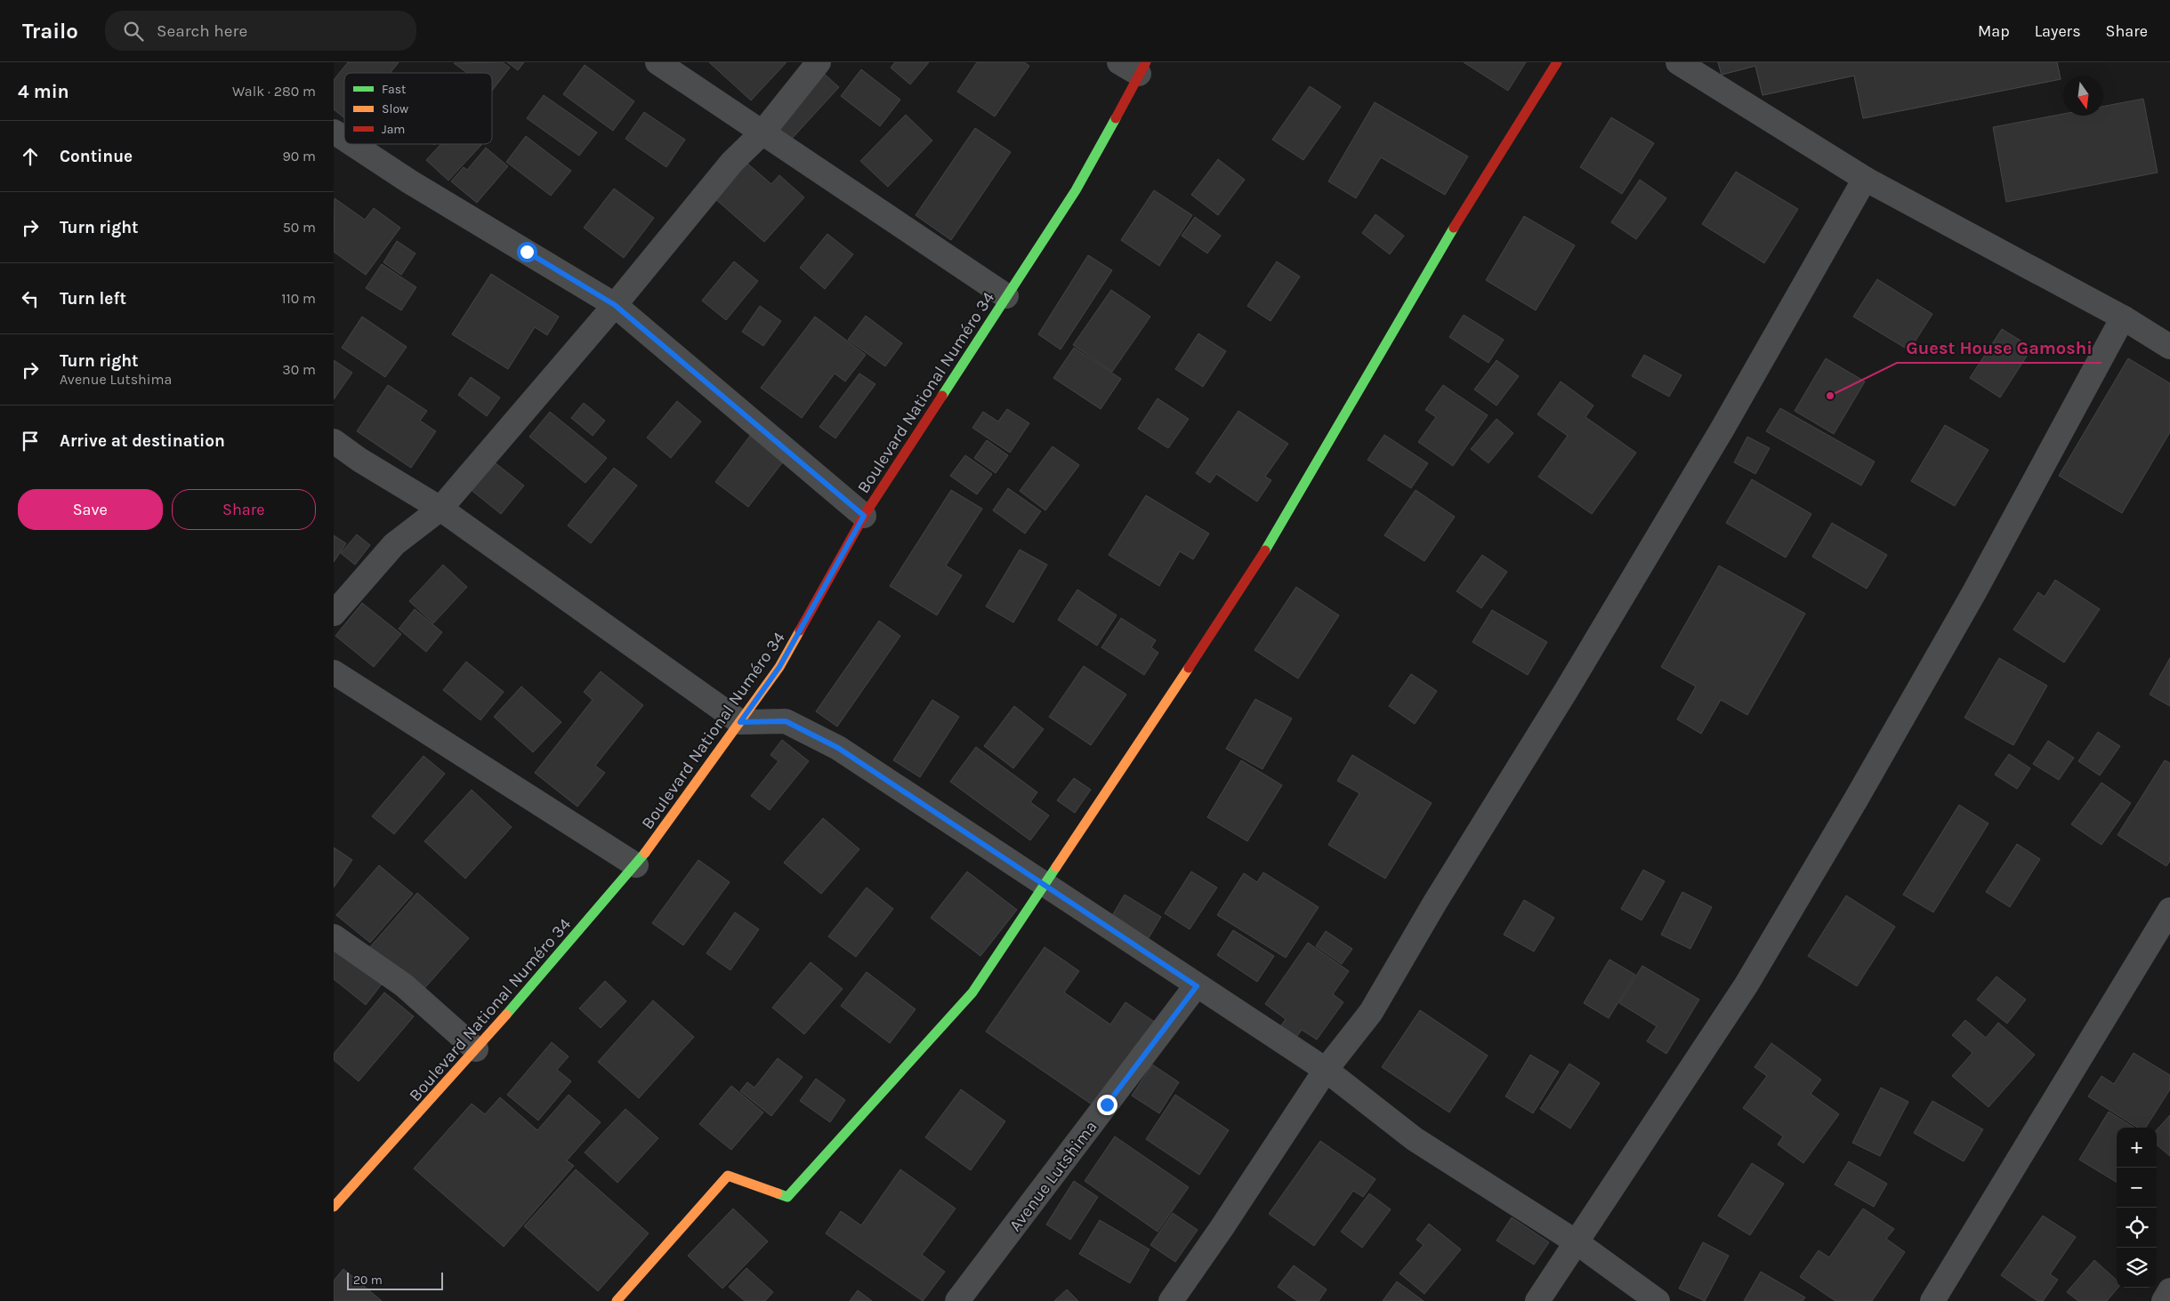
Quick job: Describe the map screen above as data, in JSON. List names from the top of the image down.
{
  "streets": {
    "street": ["Boulevard National Numéro 34", "Avenue Lutshima"]
  },
  "places": ["Guest House Gamoshi"],
  "legend": ["Fast", "Slow", "Jam"],
  "scale_bar": "20 m",
  "north": "bottom",
  "page": {
    "header": "Trailo",
    "search": "Search here",
    "nav": ["Map", "Layers", "Share"],
    "heading": ["4 min", "Walk · 280 m"],
    "list": [
      ["Continue", "90 m"],
      ["Turn right", "50 m"],
      ["Turn left", "110 m"],
      ["Turn right", "Avenue Lutshima", "30 m"],
      "Arrive at destination"
    ],
    "buttons": ["Save", "Share"],
    "map_buttons": ["+", "−"],
    "scale": "20 m"
  }
}
